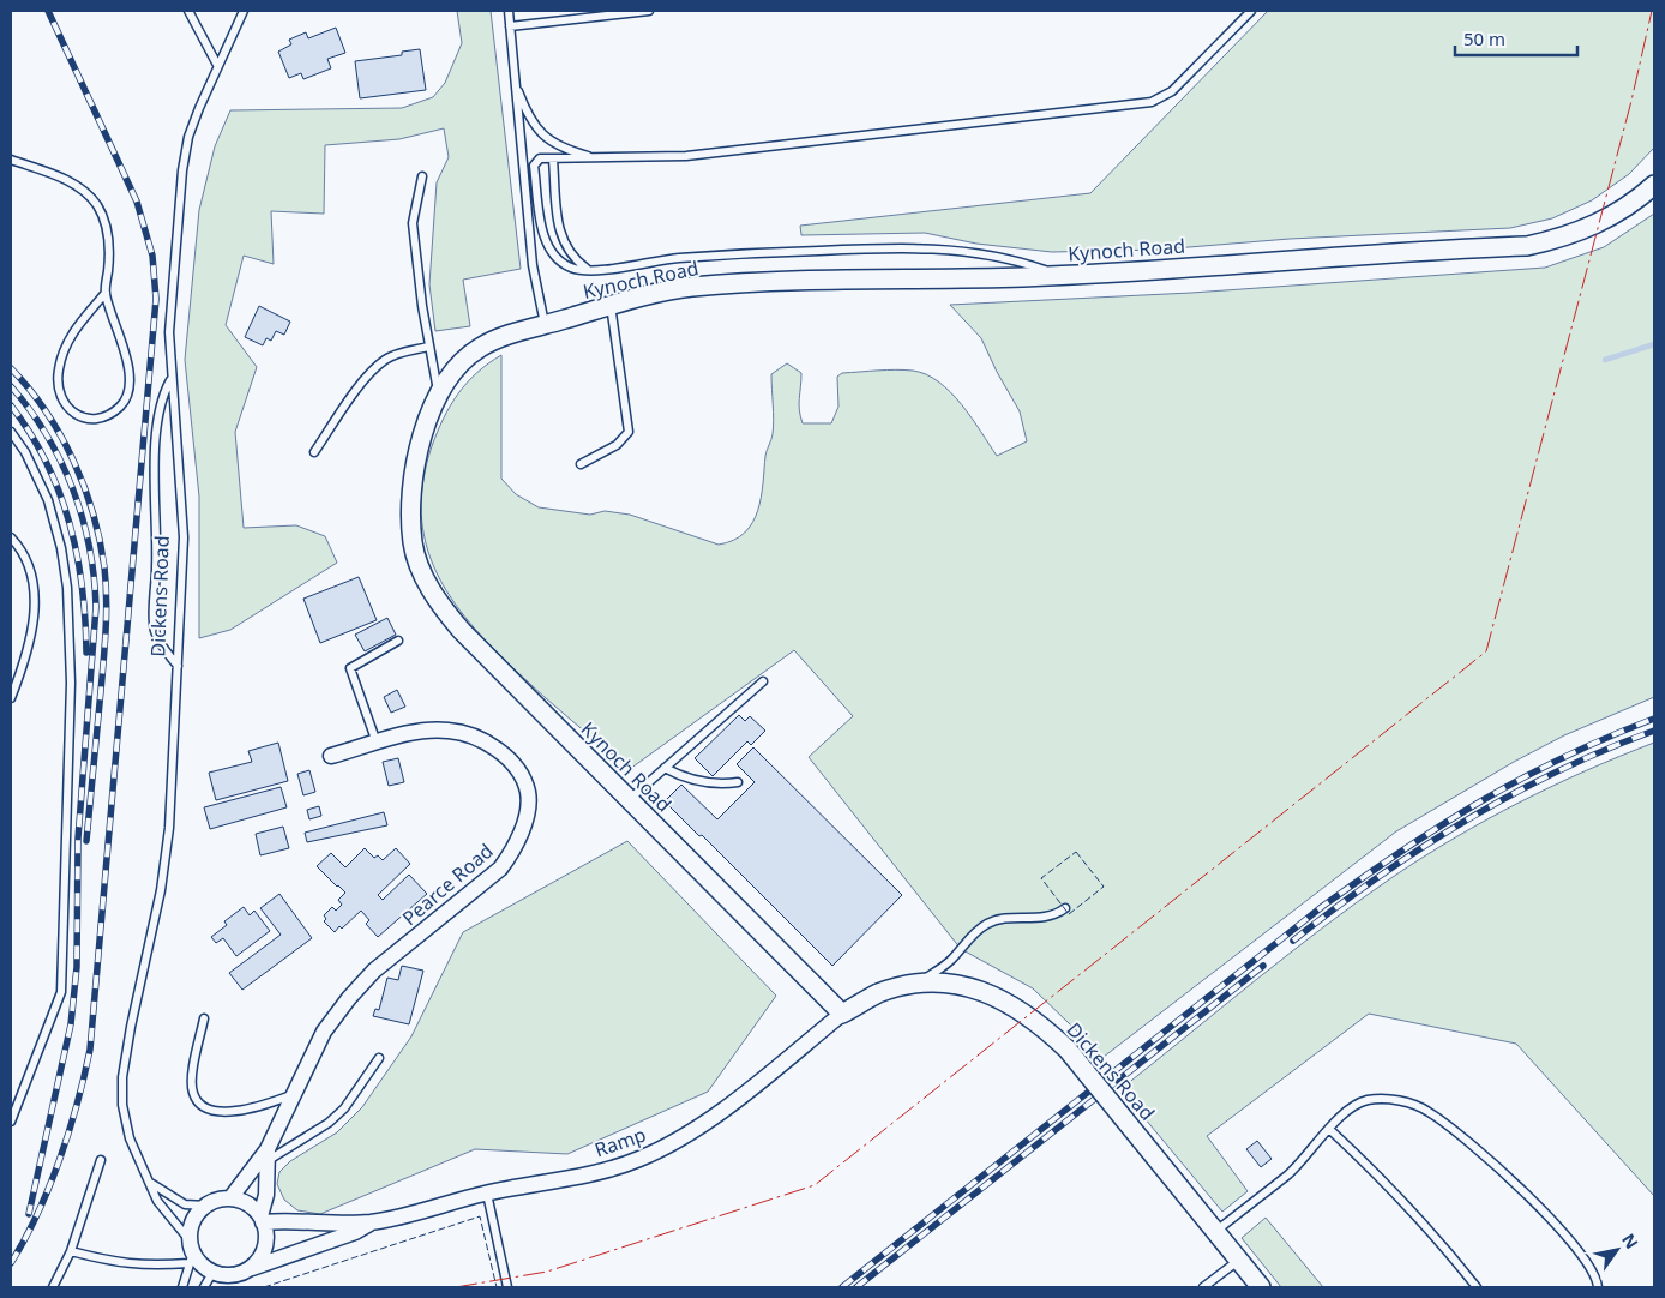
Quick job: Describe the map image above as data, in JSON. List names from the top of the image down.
{
  "streets": {
    "street": [
      "Kynoch Road",
      "Dickens Road",
      "Pearce Road",
      "Ramp"
    ]
  },
  "crossings": [
    ["Kynoch Road", "Dickens Road"],
    ["Kynoch Road", "Ramp"],
    ["Dickens Road", "Pearce Road"],
    ["Dickens Road", "Ramp"],
    ["Pearce Road", "Ramp"]
  ],
  "scale_bar": "50 m",
  "north": "top right"
}
